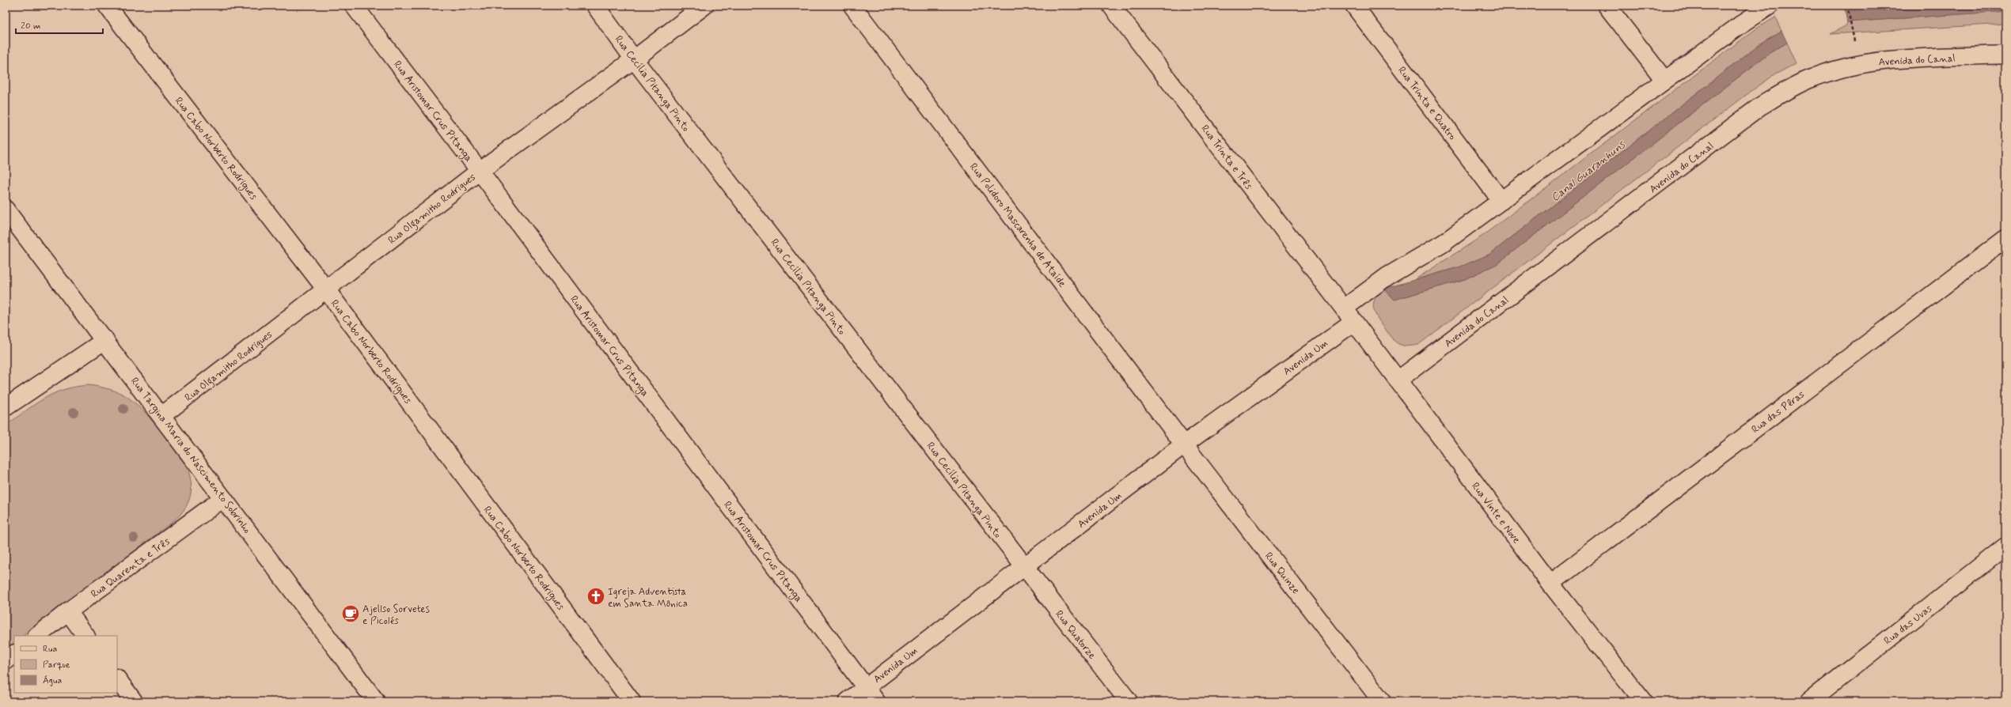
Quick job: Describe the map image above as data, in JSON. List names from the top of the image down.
{
  "streets": {
    "street": [
      "Avenida do Canal",
      "Rua Cecília Pitanga Pinto",
      "Rua Trinta e Quatro",
      "Rua Aristomar Crus Pitanga",
      "Rua Cabo Norberto Rodrigues",
      "Rua Trinta e Três",
      "Rua Olgamitho Rodrigues",
      "Rua Polidoro Mascarenha de Ataíde",
      "Avenida Um",
      "Rua das Pêras",
      "Rua Targina Maria do Nascimento Sobrinho",
      "Rua Vinte e Nove",
      "Rua Quarenta e Três",
      "Rua Quinze",
      "Rua das Uvas",
      "Rua Quatorze"
    ]
  },
  "crossings": [
    ["Avenida do Canal", "Rua Vinte e Nove"],
    ["Rua Cecília Pitanga Pinto", "Rua Olgamitho Rodrigues"],
    ["Rua Cecília Pitanga Pinto", "Avenida Um"],
    ["Rua Cecília Pitanga Pinto", "Rua Quatorze"],
    ["Rua Aristomar Crus Pitanga", "Rua Olgamitho Rodrigues"],
    ["Rua Aristomar Crus Pitanga", "Avenida Um"],
    ["Rua Cabo Norberto Rodrigues", "Rua Olgamitho Rodrigues"],
    ["Rua Trinta e Três", "Avenida Um"],
    ["Rua Trinta e Três", "Rua Vinte e Nove"],
    ["Rua Olgamitho Rodrigues", "Rua Targina Maria do Nascimento Sobrinho"],
    ["Rua Polidoro Mascarenha de Ataíde", "Avenida Um"],
    ["Rua Polidoro Mascarenha de Ataíde", "Rua Quinze"],
    ["Avenida Um", "Rua Vinte e Nove"],
    ["Avenida Um", "Rua Quinze"],
    ["Avenida Um", "Rua Quatorze"],
    ["Rua das Pêras", "Rua Vinte e Nove"],
    ["Rua Targina Maria do Nascimento Sobrinho", "Rua Quarenta e Três"]
  ],
  "water": ["Canal Guaranhuns"],
  "places": {
    "church": ["Igreja Adventista em Santa Mônica"],
    "cafe": ["Ajellso Sorvetes e Picolés"]
  },
  "legend": ["Rua", "Parque", "Água"],
  "scale_bar": "20 m"
}
